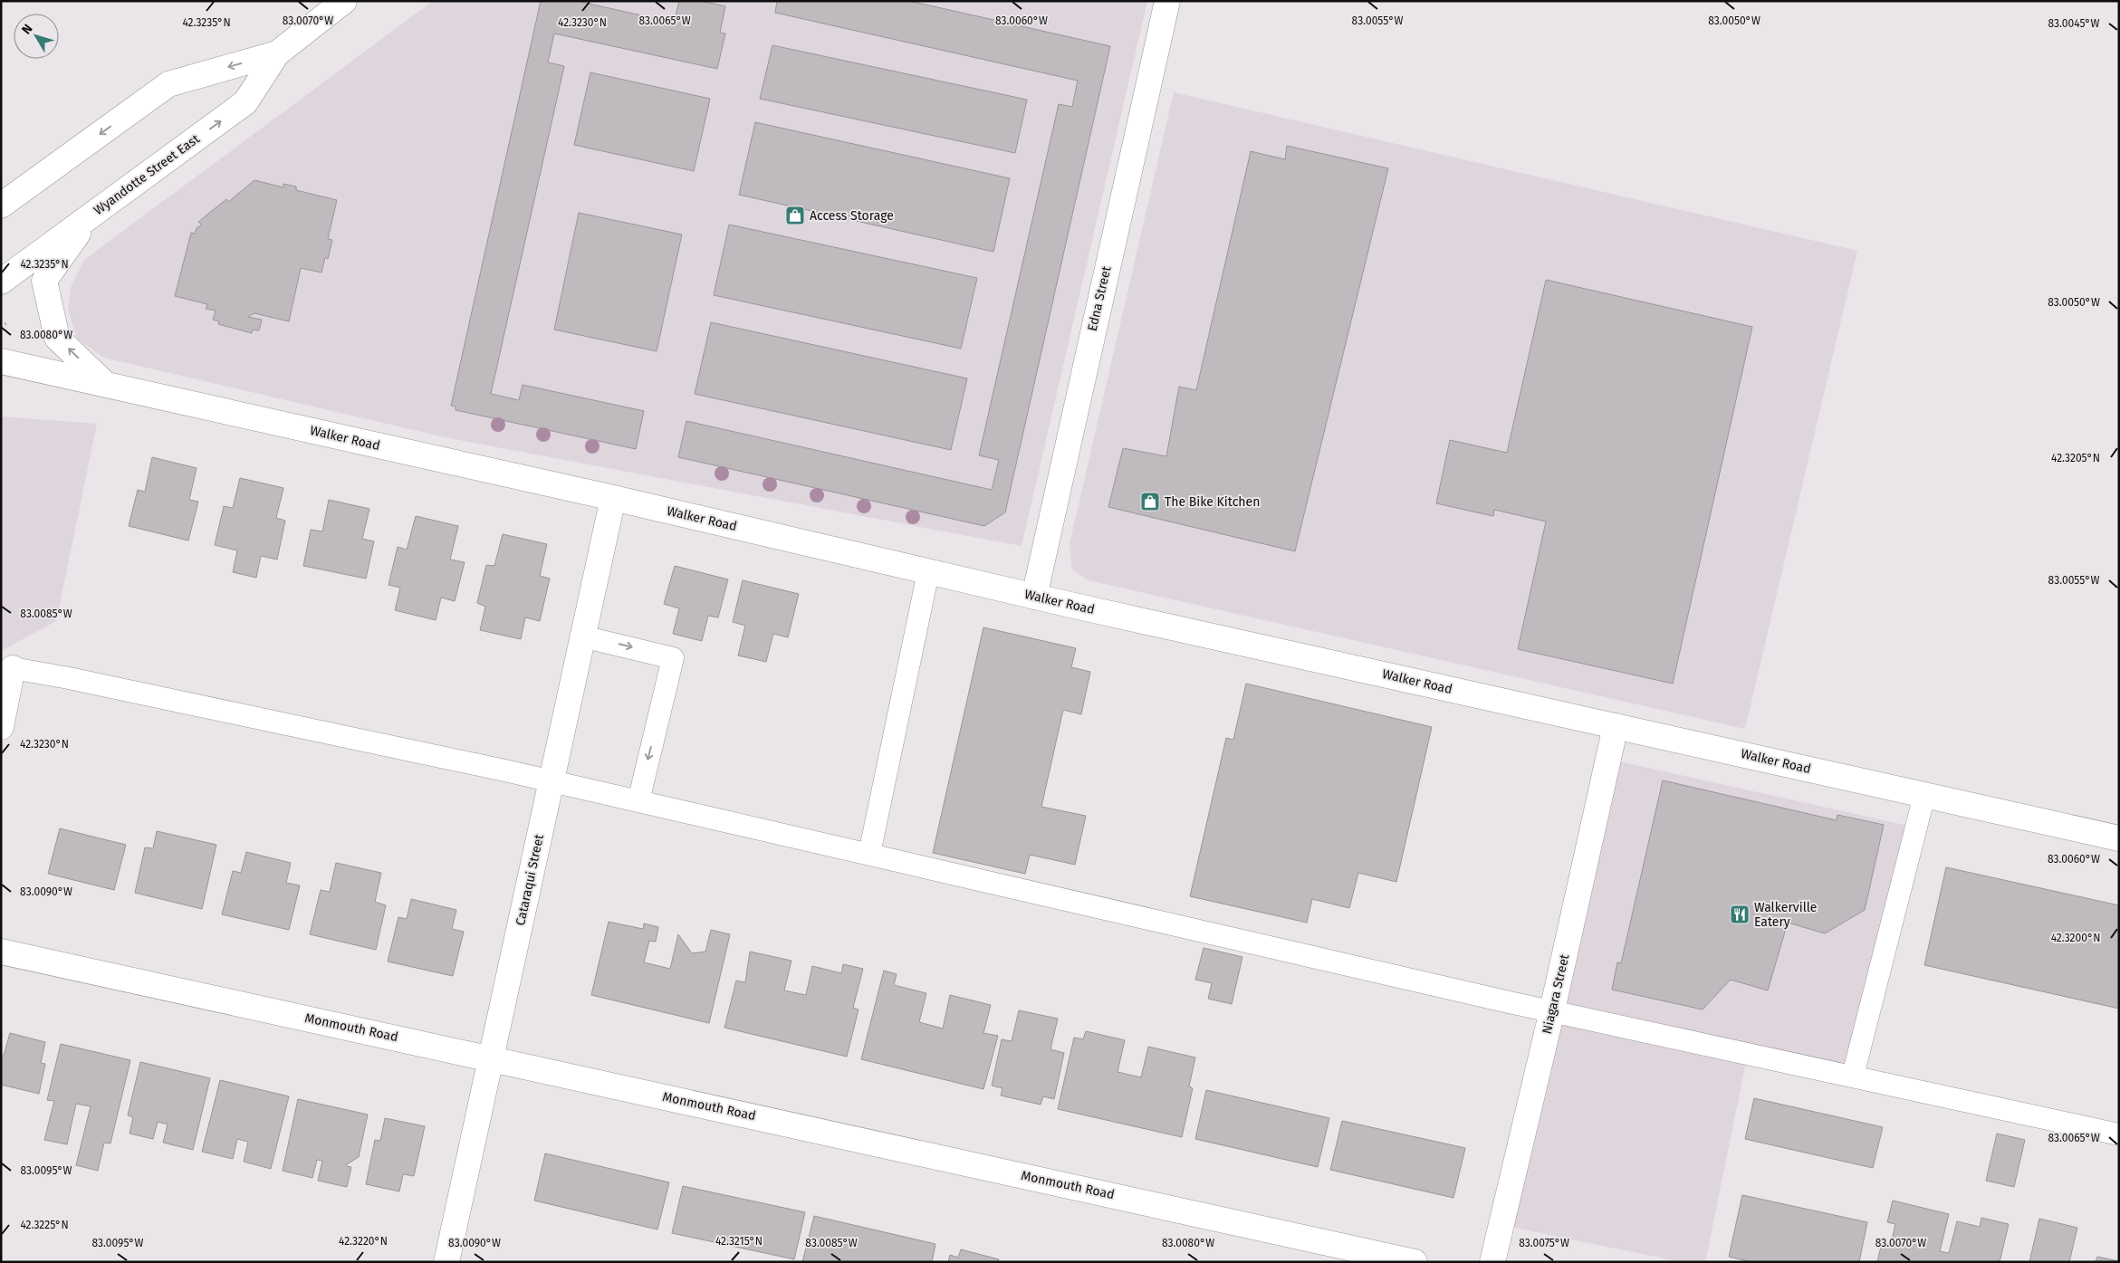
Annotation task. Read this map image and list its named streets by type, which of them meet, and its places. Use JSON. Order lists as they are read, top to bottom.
{
  "streets": {
    "street": [
      "Wyandotte Street East",
      "Edna Street",
      "Walker Road",
      "Cataraqui Street",
      "Niagara Street",
      "Monmouth Road"
    ]
  },
  "crossings": [
    ["Edna Street", "Walker Road"],
    ["Walker Road", "Cataraqui Street"],
    ["Walker Road", "Niagara Street"],
    ["Cataraqui Street", "Monmouth Road"]
  ],
  "places": {
    "shop": ["Access Storage", "The Bike Kitchen"],
    "restaurant": ["Walkerville Eatery"]
  },
  "north": "top left",
  "coordinates": [
    "83.0070°W",
    "83.0065°W",
    "83.0060°W",
    "83.0050°W",
    "83.0055°W",
    "42.3235°N",
    "42.3230°N",
    "83.0045°W",
    "83.0080°W",
    "42.3205°N",
    "83.0085°W",
    "83.0090°W",
    "42.3200°N",
    "83.0095°W",
    "42.3225°N",
    "42.3220°N",
    "42.3215°N",
    "83.0075°W"
  ]
}
